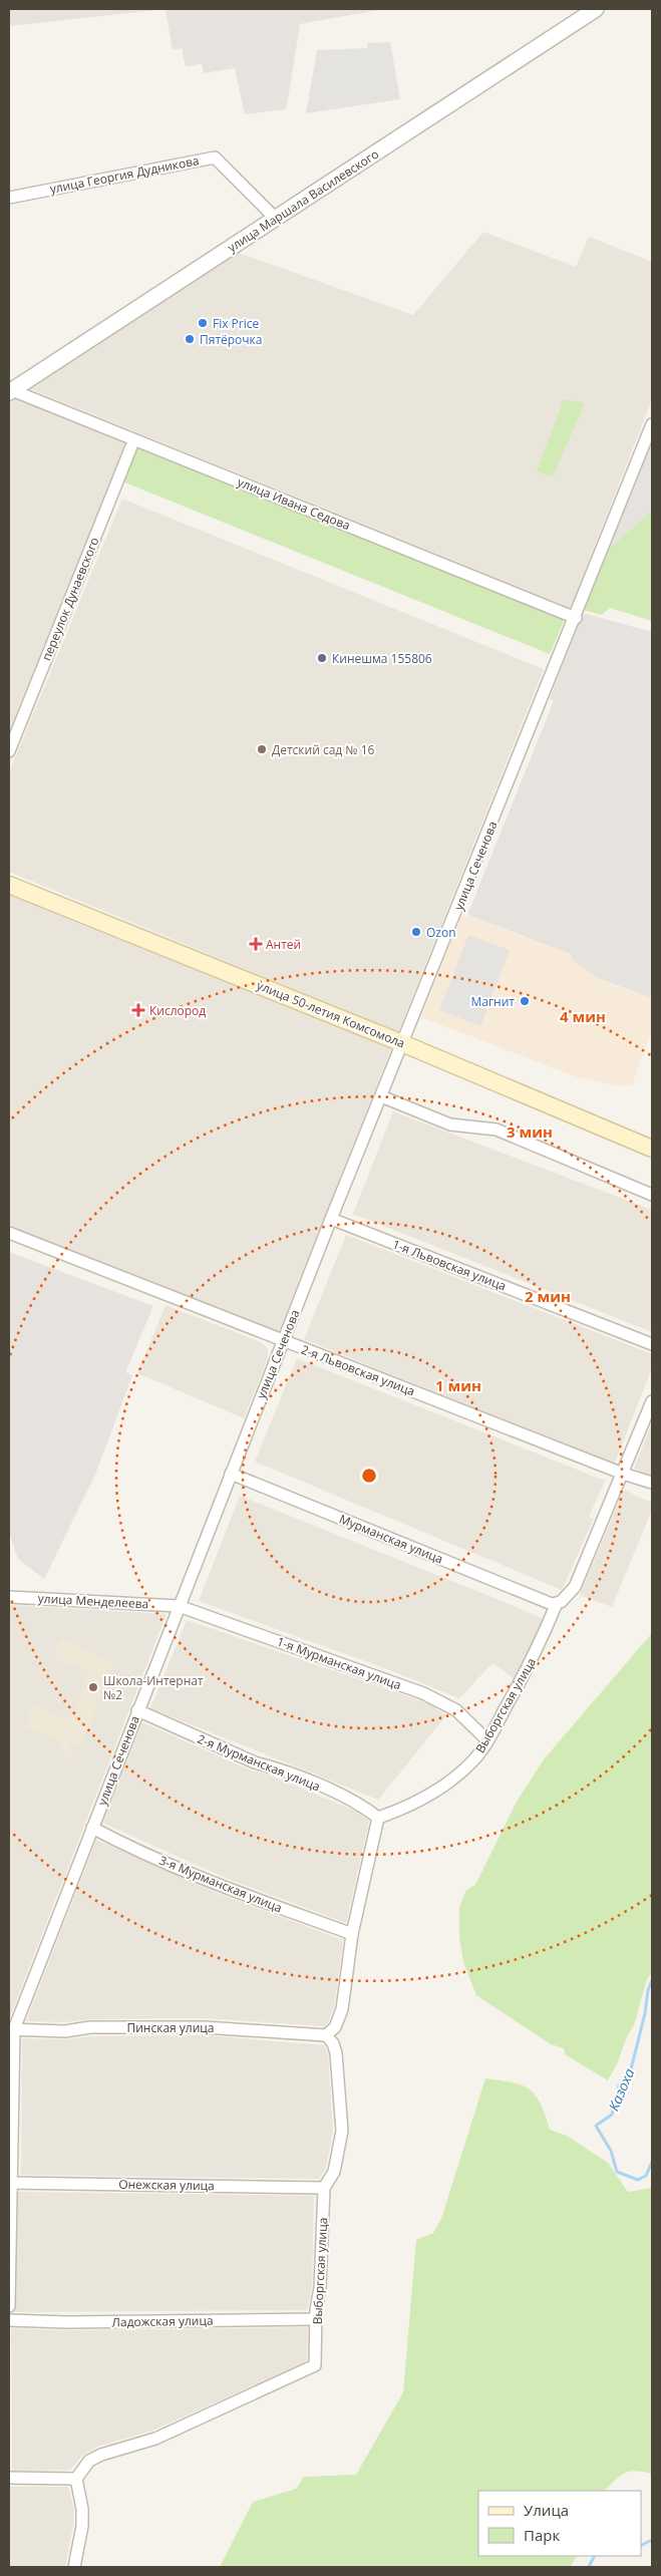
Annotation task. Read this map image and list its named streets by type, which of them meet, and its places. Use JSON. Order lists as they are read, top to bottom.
{
  "streets": {
    "main road": ["улица 50-летия Комсомола"],
    "street": [
      "улица Георгия Дудникова",
      "улица Маршала Василевского",
      "улица Ивана Седова",
      "переулок Дунаевского",
      "улица Сеченова",
      "1-я Львовская улица",
      "2-я Львовская улица",
      "Мурманская улица",
      "улица Менделеева",
      "1-я Мурманская улица",
      "Выборгская улица",
      "2-я Мурманская улица",
      "3-я Мурманская улица",
      "Пинская улица",
      "Онежская улица",
      "Ладожская улица"
    ]
  },
  "crossings": [
    ["улица Георгия Дудникова", "улица Маршала Василевского"],
    ["улица Маршала Василевского", "улица Ивана Седова"],
    ["улица Ивана Седова", "улица Сеченова"],
    ["улица Сеченова", "улица 50-летия Комсомола"],
    ["улица Сеченова", "1-я Львовская улица"],
    ["улица Сеченова", "2-я Львовская улица"],
    ["улица Сеченова", "Мурманская улица"],
    ["улица Сеченова", "улица Менделеева"],
    ["улица Сеченова", "1-я Мурманская улица"],
    ["улица Сеченова", "2-я Мурманская улица"],
    ["улица Сеченова", "3-я Мурманская улица"],
    ["улица Сеченова", "Пинская улица"],
    ["улица Сеченова", "Онежская улица"],
    ["2-я Львовская улица", "Выборгская улица"],
    ["Мурманская улица", "Выборгская улица"],
    ["улица Менделеева", "1-я Мурманская улица"],
    ["1-я Мурманская улица", "Выборгская улица"],
    ["Выборгская улица", "2-я Мурманская улица"],
    ["Выборгская улица", "Пинская улица"],
    ["Выборгская улица", "Онежская улица"],
    ["Выборгская улица", "Ладожская улица"]
  ],
  "water": ["Казоха"],
  "places": {
    "other": [
      "Fix Price",
      "Пятёрочка",
      "Кинешма 155806",
      "Детский сад № 16",
      "Ozon",
      "Магнит",
      "Школа-Интернат №2"
    ],
    "health": ["Антей", "Кислород"]
  },
  "legend": ["Улица", "Парк"],
  "rings": [
    "4 мин",
    "3 мин",
    "2 мин",
    "1 мин"
  ]
}
